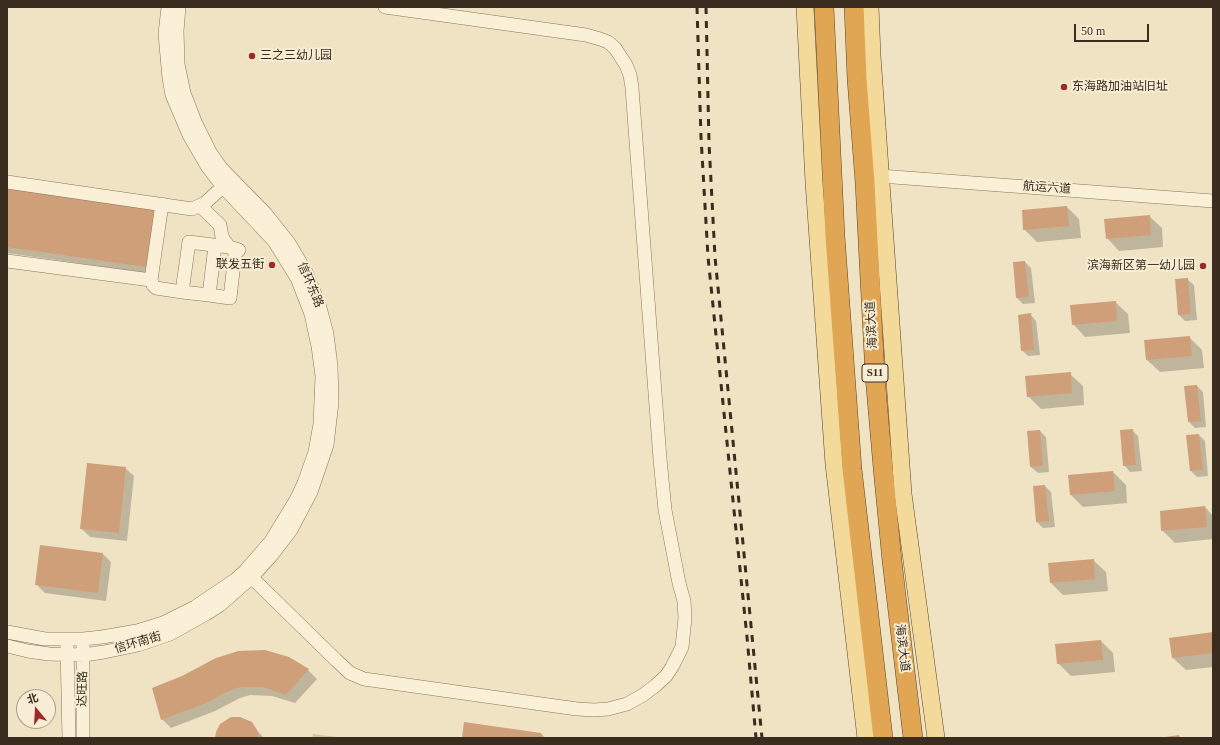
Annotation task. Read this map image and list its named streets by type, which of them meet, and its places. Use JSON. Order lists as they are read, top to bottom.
{
  "streets": {
    "highway": ["海滨大道", "S11"],
    "street": [
      "航运六道",
      "信环东路",
      "信环南街",
      "达旺路"
    ]
  },
  "crossings": [
    ["信环东路", "信环南街"],
    ["信环南街", "达旺路"]
  ],
  "places": [
    "三之三幼儿园",
    "东海路加油站旧址",
    "联发五街",
    "滨海新区第一幼儿园"
  ],
  "scale_bar": "50 m",
  "north": "top"
}
